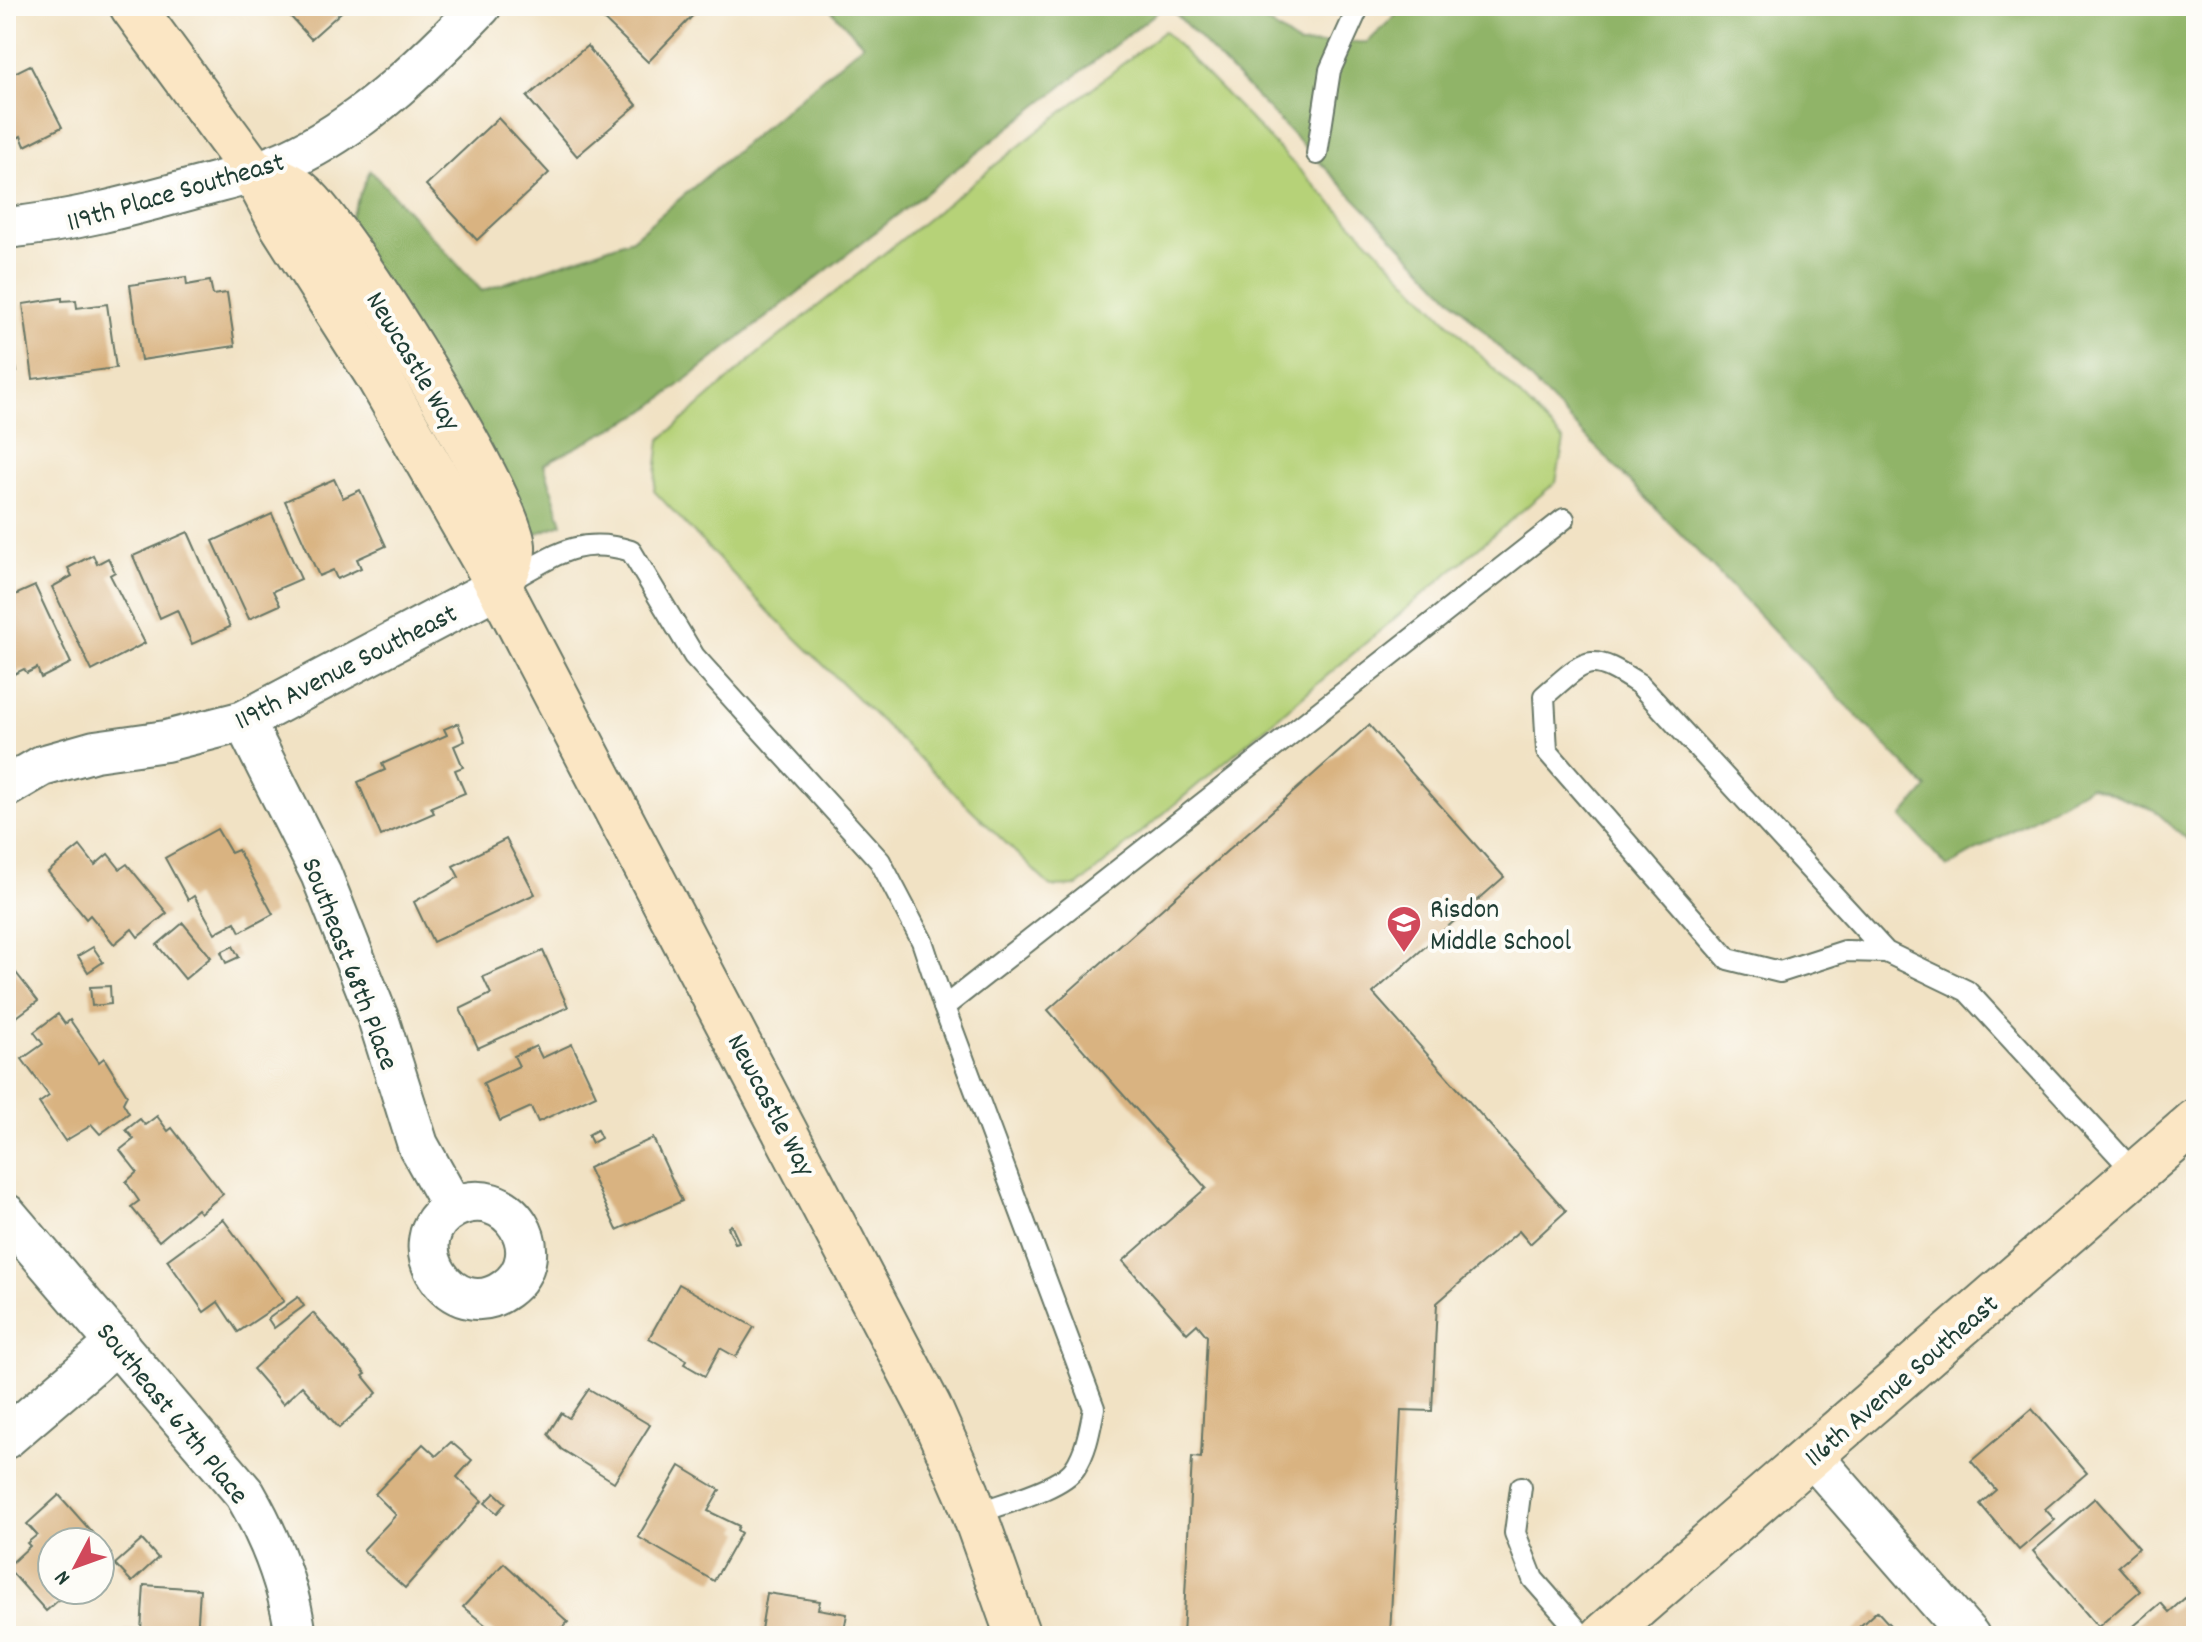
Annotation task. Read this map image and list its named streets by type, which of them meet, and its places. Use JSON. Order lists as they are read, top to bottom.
{
  "streets": {
    "main road": ["Newcastle Way", "116th Avenue Southeast"],
    "street": [
      "119th Place Southeast",
      "119th Avenue Southeast",
      "Southeast 68th Place",
      "Southeast 67th Place"
    ]
  },
  "crossings": [
    ["119th Place Southeast", "Newcastle Way"],
    ["Newcastle Way", "119th Avenue Southeast"],
    ["119th Avenue Southeast", "Southeast 68th Place"]
  ],
  "places": {
    "school or university": ["Risdon Middle School"]
  },
  "north": "bottom left"
}
